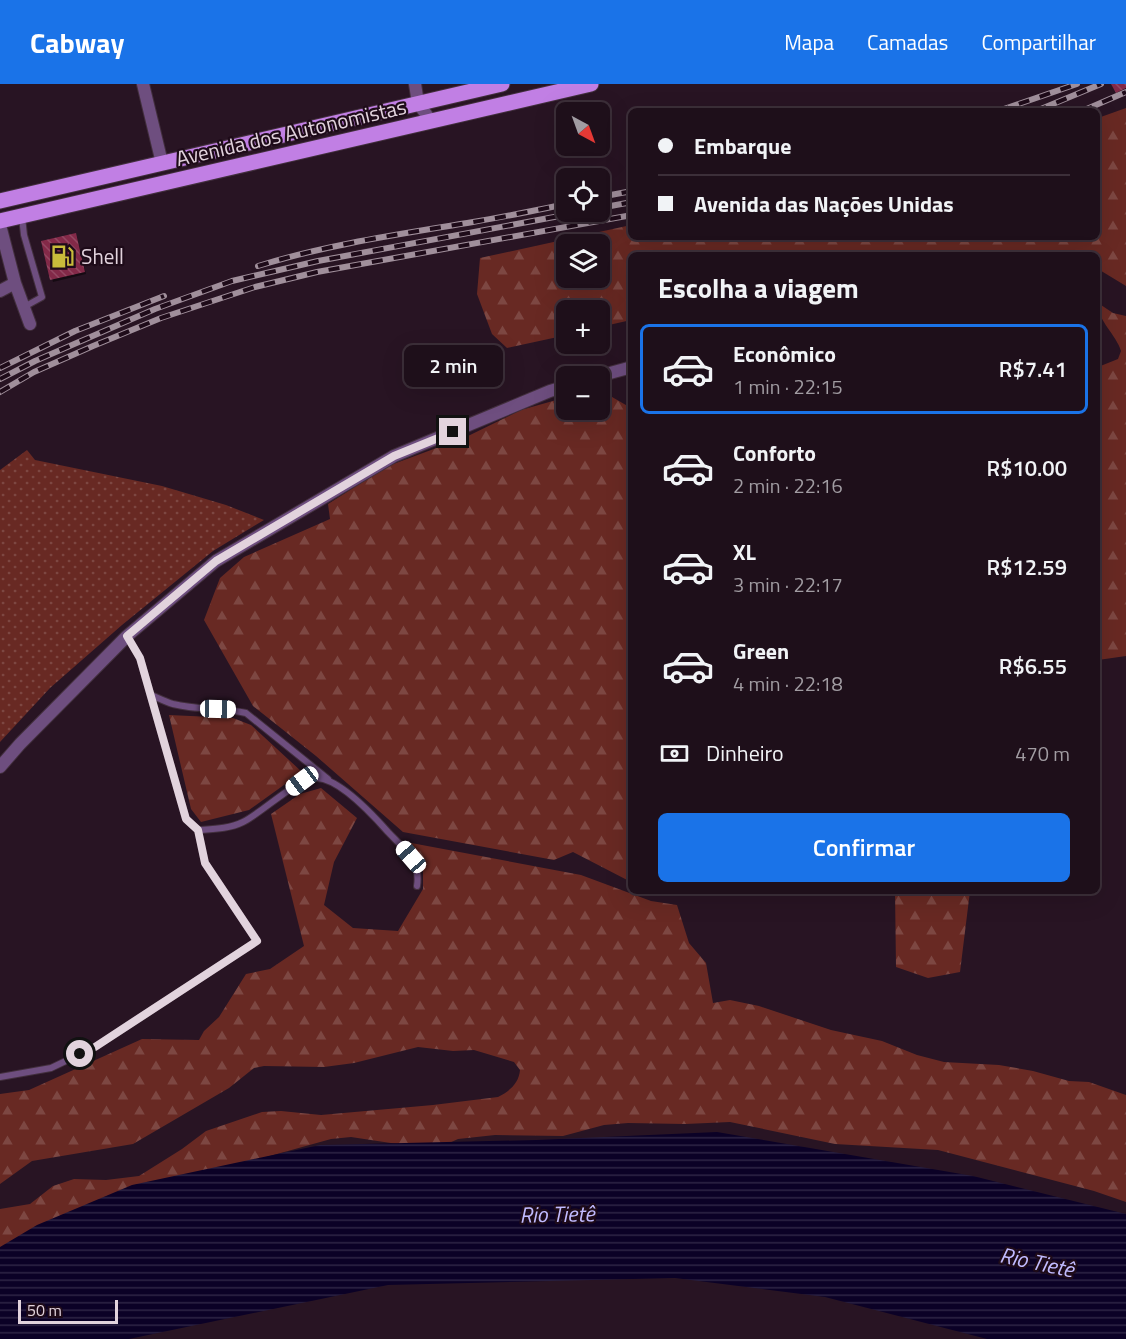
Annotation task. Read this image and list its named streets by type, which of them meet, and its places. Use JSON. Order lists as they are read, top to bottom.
{
  "streets": {
    "main road": ["Avenida dos Autonomistas"]
  },
  "water": ["Rio Tietê"],
  "places": {
    "fuel station": ["Shell"]
  },
  "scale_bar": "50 m",
  "north": "bottom right",
  "page": {
    "header": "Cabway",
    "nav": ["Mapa", "Camadas", "Compartilhar"],
    "map_buttons": ["+", "−"],
    "banner": ["Embarque", "Avenida das Nações Unidas"],
    "heading": "Escolha a viagem",
    "list": [
      {
        "name": "Econômico",
        "note": "1 min · 22:15",
        "value": "R$7.41"
      },
      {
        "name": "Conforto",
        "note": "2 min · 22:16",
        "value": "R$10.00"
      },
      {
        "name": "XL",
        "note": "3 min · 22:17",
        "value": "R$12.59"
      },
      {
        "name": "Green",
        "note": "4 min · 22:18",
        "value": "R$6.55"
      }
    ],
    "bubble": "2 min",
    "pay": ["Dinheiro", "470 m"],
    "buttons": "Confirmar",
    "scale": "50 m"
  }
}
